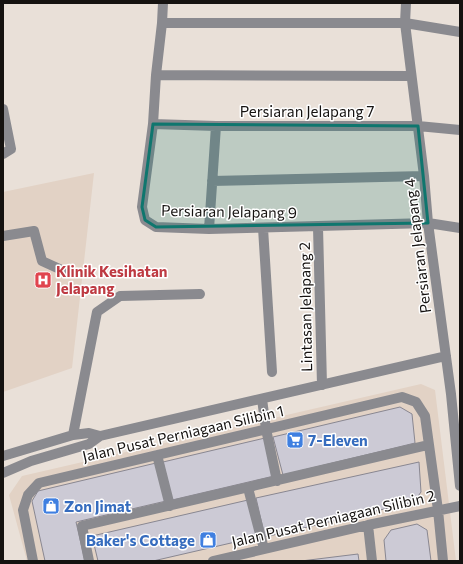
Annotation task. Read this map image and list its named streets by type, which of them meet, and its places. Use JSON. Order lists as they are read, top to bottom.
{
  "streets": {
    "street": [
      "Persiaran Jelapang 7",
      "Persiaran Jelapang 9",
      "Persiaran Jelapang 4",
      "Lintasan Jelapang 2",
      "Jalan Pusat Perniagaan Silibin 1",
      "Jalan Pusat Perniagaan Silibin 2"
    ]
  },
  "crossings": [
    ["Persiaran Jelapang 7", "Persiaran Jelapang 9"],
    ["Persiaran Jelapang 7", "Persiaran Jelapang 4"],
    ["Persiaran Jelapang 9", "Persiaran Jelapang 4"],
    ["Persiaran Jelapang 9", "Lintasan Jelapang 2"]
  ],
  "places": {
    "hospital": ["Klinik Kesihatan Jelapang"],
    "supermarket": ["7-Eleven"],
    "shop": ["Zon Jimat", "Baker's Cottage"]
  }
}
